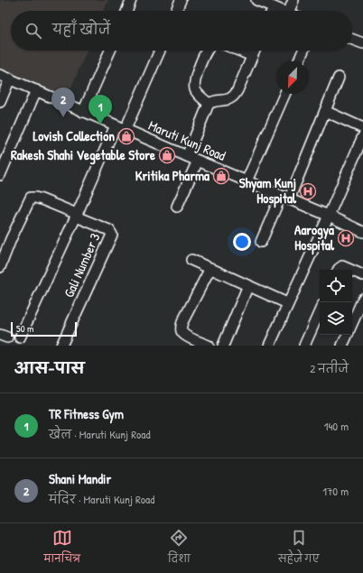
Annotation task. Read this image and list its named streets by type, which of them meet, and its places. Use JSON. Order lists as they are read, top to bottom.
{
  "streets": {
    "street": ["Maruti Kunj Road", "Gali Number 3"]
  },
  "places": {
    "shop": ["Lovish Collection", "Rakesh Shahi Vegetable Store", "Kritika Pharma"],
    "hospital": ["Shyam Kunj Hospital", "Aarogya Hospital"]
  },
  "scale_bar": "50 m",
  "north": "bottom left",
  "page": {
    "search": "यहाँ खोजें",
    "pins": ["2", "1"],
    "scale": "50 m",
    "heading": ["आस-पास", "2 नतीजे"],
    "list": [
      {
        "mark": "1",
        "name": "TR Fitness Gym",
        "note": "खेल · Maruti Kunj Road",
        "value": "140 m"
      },
      {
        "mark": "2",
        "name": "Shani Mandir",
        "note": "मंदिर · Maruti Kunj Road",
        "value": "170 m"
      }
    ],
    "nav": ["मानचित्र", "दिशा", "सहेजे गए"]
  }
}
